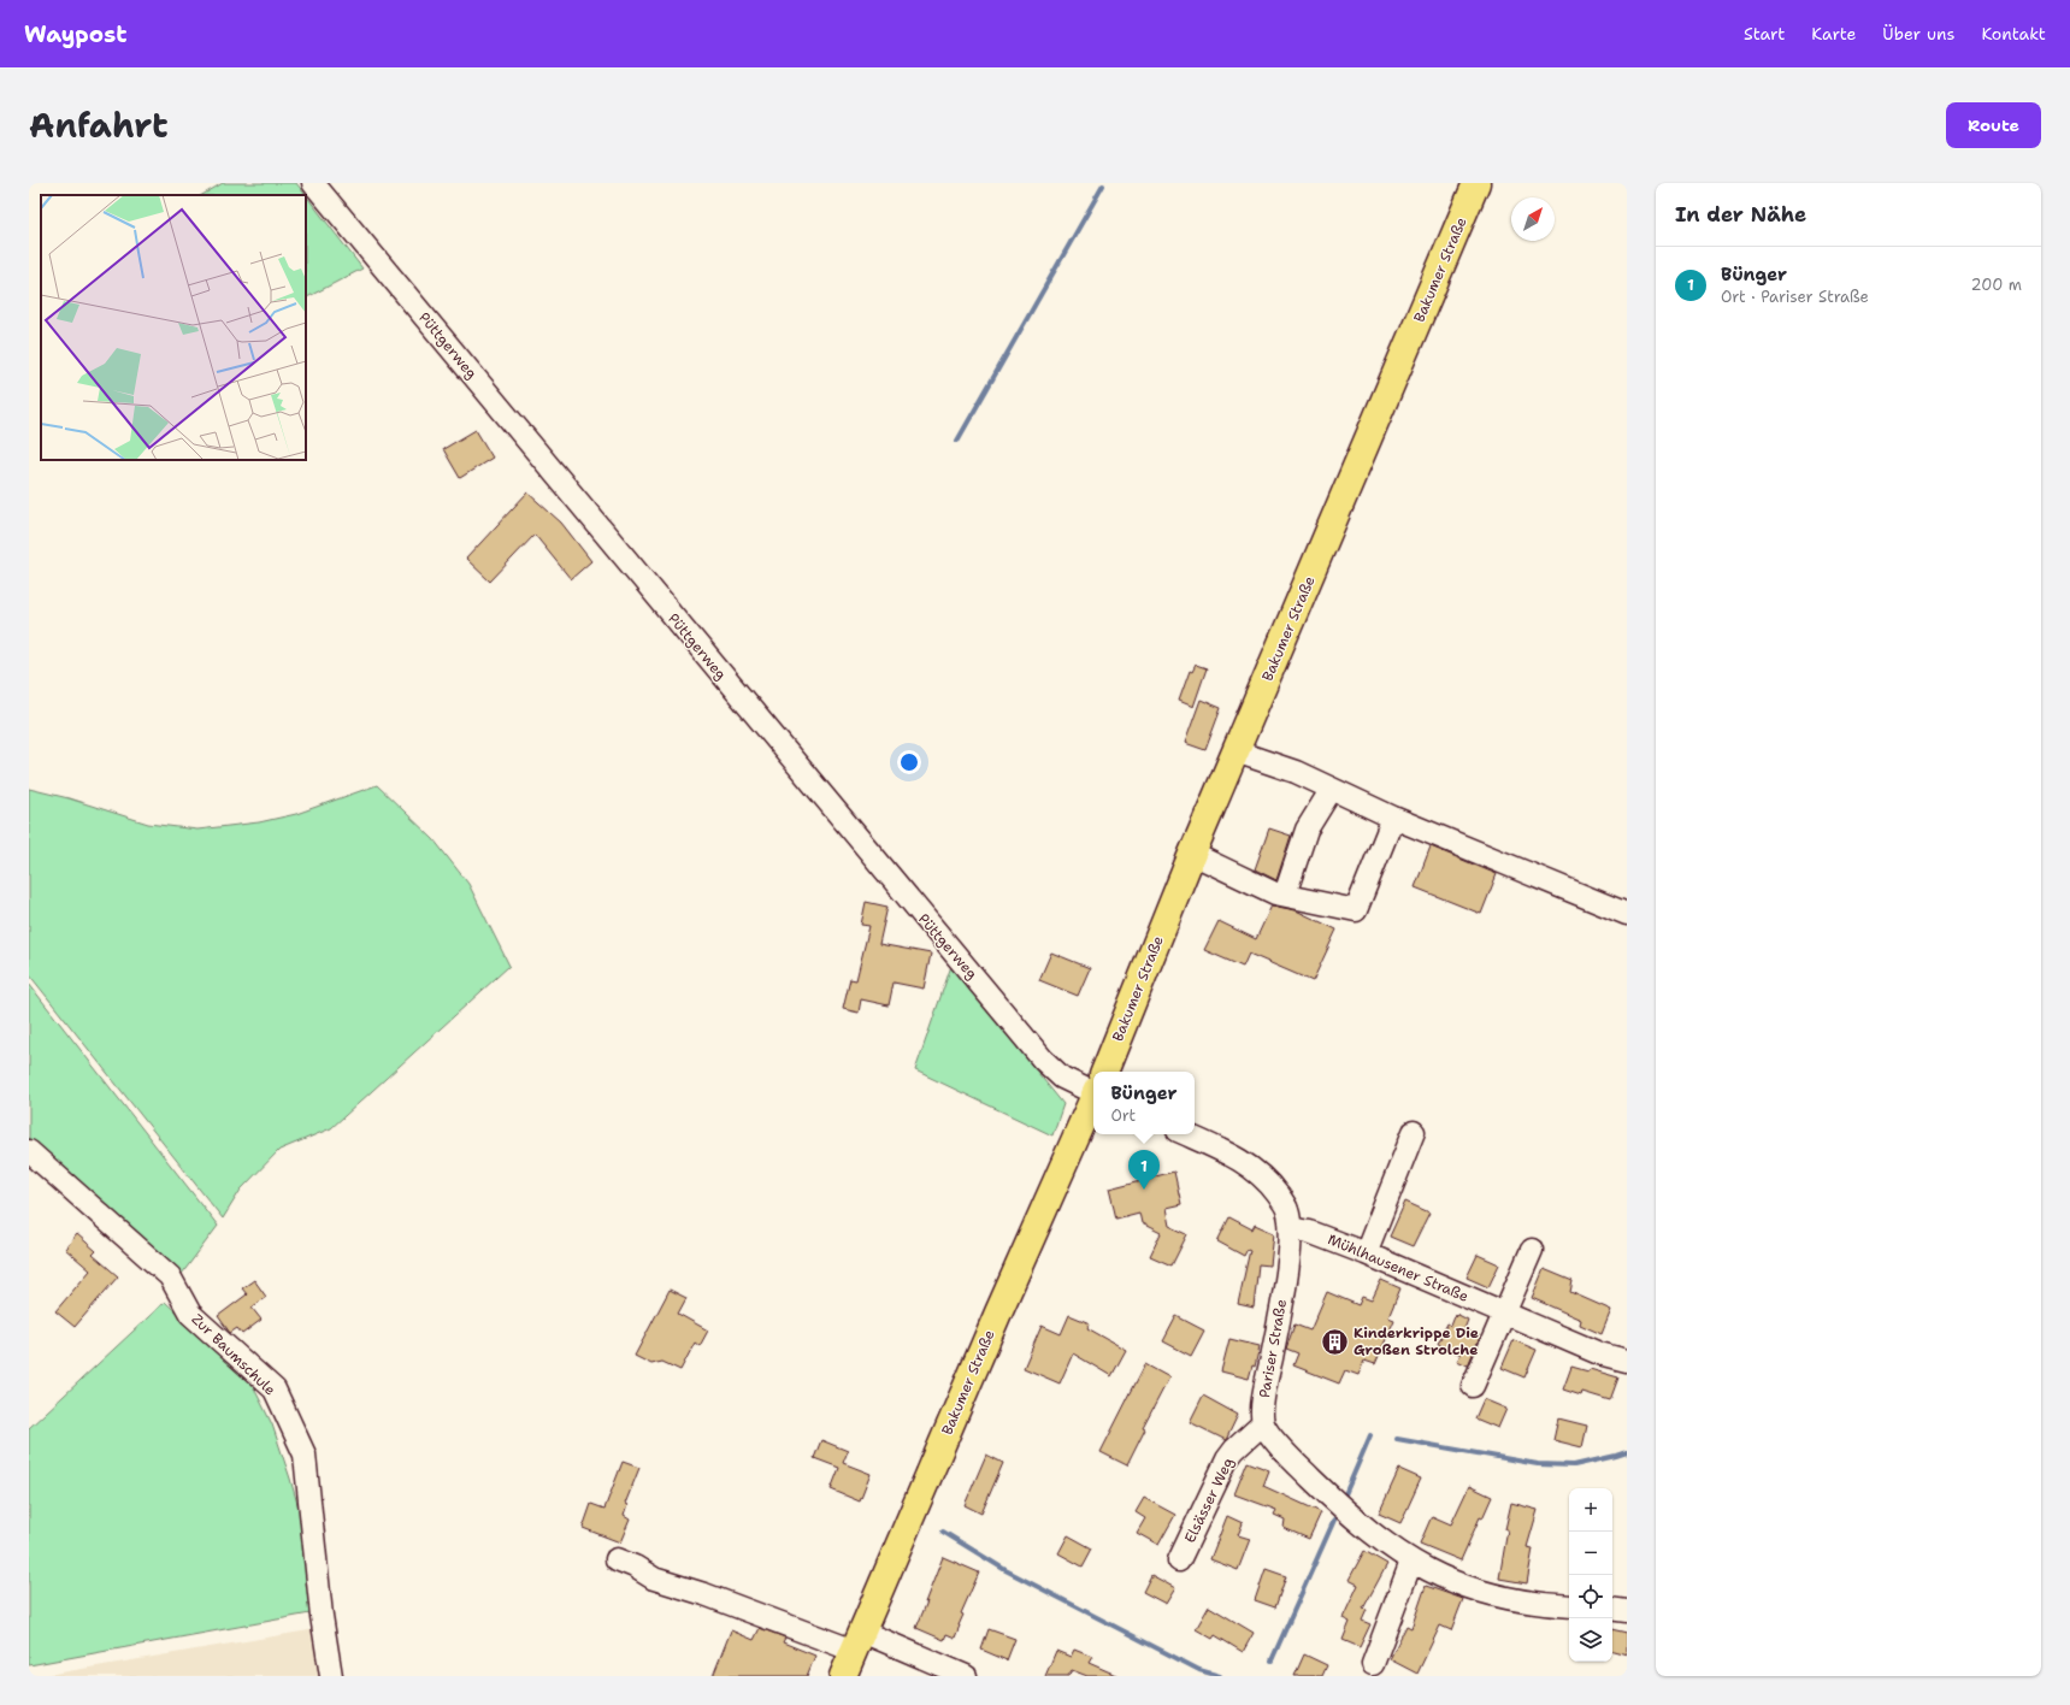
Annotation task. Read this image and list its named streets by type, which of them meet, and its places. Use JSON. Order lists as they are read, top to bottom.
{
  "streets": {
    "main road": ["Bakumer Straße"],
    "street": [
      "Püttgerweg",
      "Mühlhausener Straße",
      "Pariser Straße",
      "Zur Baumschule",
      "Elsässer Weg"
    ]
  },
  "crossings": [
    ["Mühlhausener Straße", "Pariser Straße"],
    ["Pariser Straße", "Elsässer Weg"]
  ],
  "places": {
    "building": ["Kinderkrippe Die Großen Strolche"]
  },
  "north": "top right",
  "page": {
    "header": "Waypost",
    "nav": [
      "Start",
      "Karte",
      "Über uns",
      "Kontakt"
    ],
    "title": "Anfahrt",
    "buttons": "Route",
    "heading": "In der Nähe",
    "list": [
      {
        "mark": "1",
        "name": "Bünger",
        "note": "Ort · Pariser Straße",
        "value": "200 m"
      }
    ],
    "popup": ["Bünger", "Ort"],
    "pins": "1",
    "map_buttons": ["+", "−"]
  }
}
